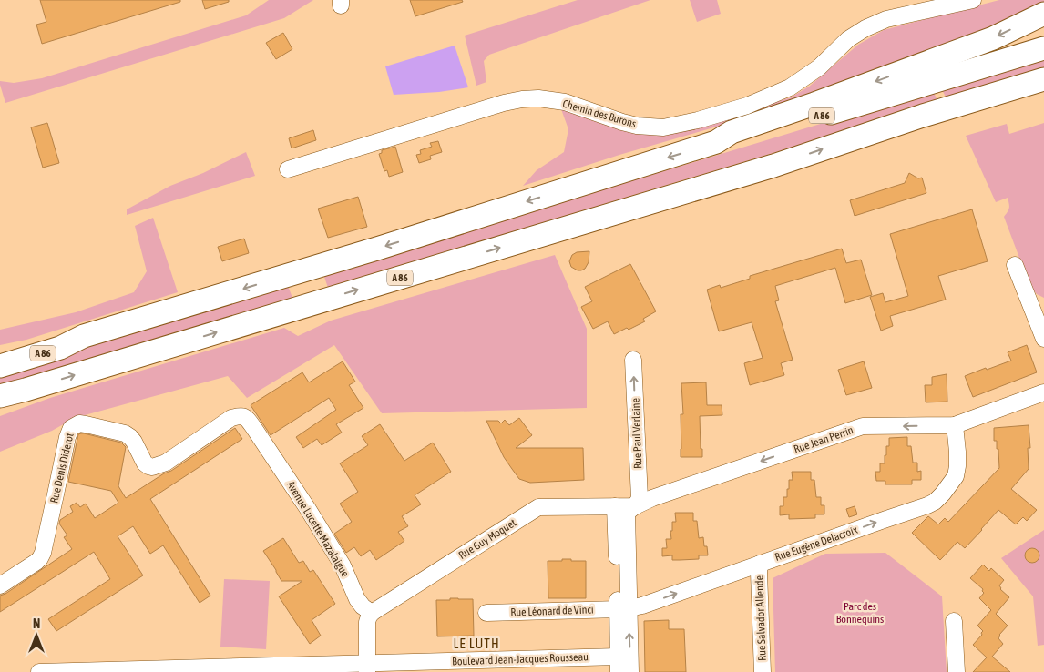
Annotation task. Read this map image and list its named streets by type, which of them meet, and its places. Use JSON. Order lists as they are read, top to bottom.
{
  "streets": {
    "highway": ["A 86"],
    "street": [
      "Chemin des Burons",
      "Rue Paul Verlaine",
      "Rue Jean Perrin",
      "Rue Denis Diderot",
      "Avenue Lucette Mazalaigue",
      "Rue Guy Moquet",
      "Rue Eugène Delacroix",
      "Rue Léonard de Vinci",
      "Rue Salvador Allende",
      "Boulevard Jean-Jacques Rousseau"
    ]
  },
  "crossings": [
    ["Rue Paul Verlaine", "Rue Jean Perrin"],
    ["Rue Paul Verlaine", "Rue Eugène Delacroix"],
    ["Rue Paul Verlaine", "Rue Léonard de Vinci"],
    ["Rue Jean Perrin", "Rue Eugène Delacroix"],
    ["Rue Denis Diderot", "Avenue Lucette Mazalaigue"],
    ["Avenue Lucette Mazalaigue", "Rue Guy Moquet"],
    ["Rue Eugène Delacroix", "Rue Léonard de Vinci"],
    ["Rue Eugène Delacroix", "Rue Salvador Allende"]
  ],
  "one_way": ["Rue Paul Verlaine", "Rue Jean Perrin", "Rue Eugène Delacroix"],
  "districts": ["LE LUTH"],
  "parks": ["Parc des Bonnequins"],
  "north": "top"
}
